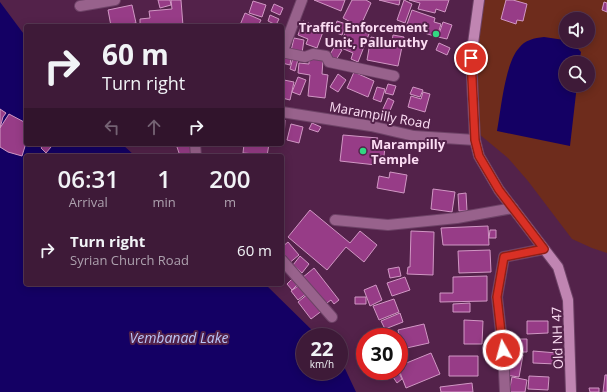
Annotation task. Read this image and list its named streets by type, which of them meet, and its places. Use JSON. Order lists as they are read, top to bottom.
{
  "streets": {
    "main road": ["Old NH 47"],
    "street": ["Marampilly Road"]
  },
  "crossings": [
    ["Marampilly Road", "Old NH 47"]
  ],
  "water": ["Vembanad Lake"],
  "places": ["Traffic Enforcement Unit, Palluruthy", "Marampilly Temple"],
  "page": {
    "turn": ["60 m", "Turn right"],
    "eta": [
      "06:31",
      "Arrival",
      "1",
      "min",
      "200",
      "m"
    ],
    "list": [
      {
        "name": "Turn right",
        "note": "Syrian Church Road",
        "value": "60 m"
      }
    ],
    "speed": "22 km/h",
    "limit": "30"
  }
}
